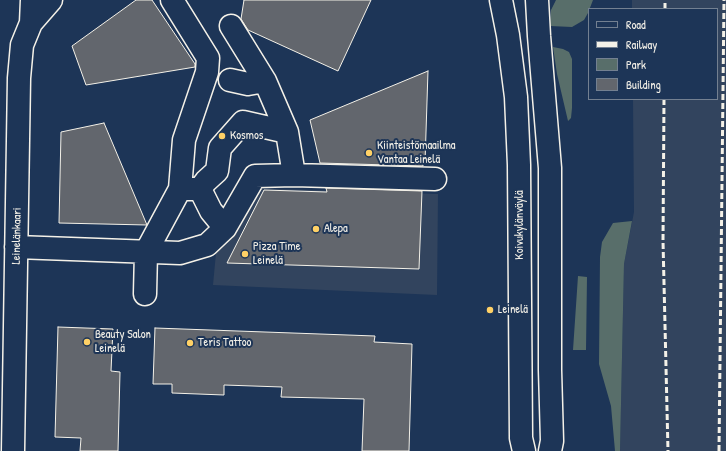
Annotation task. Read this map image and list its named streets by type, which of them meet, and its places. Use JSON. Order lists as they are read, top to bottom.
{
  "streets": {
    "street": ["Koivukylänväylä", "Leinelänkaari"]
  },
  "places": [
    "Kosmos",
    "Kiinteistömaailma Vantaa Leinelä",
    "Alepa",
    "Pizza Time Leinelä",
    "Leinelä",
    "Beauty Salon Leinelä",
    "Teris Tattoo"
  ],
  "legend": [
    "Road",
    "Railway",
    "Park",
    "Building"
  ]
}
